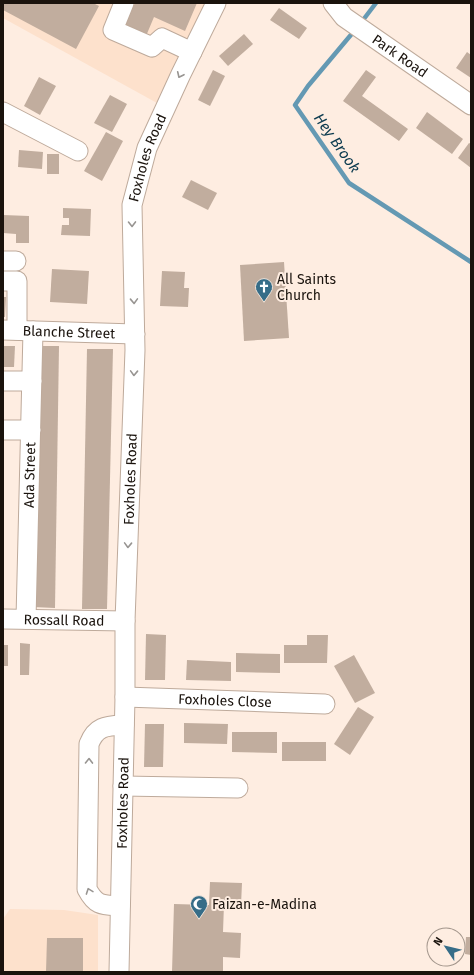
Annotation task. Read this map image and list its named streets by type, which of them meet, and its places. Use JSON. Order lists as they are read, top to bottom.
{
  "streets": {
    "street": [
      "Park Road",
      "Foxholes Road",
      "Blanche Street",
      "Ada Street",
      "Rossall Road",
      "Foxholes Close"
    ]
  },
  "crossings": [
    ["Foxholes Road", "Blanche Street"],
    ["Foxholes Road", "Rossall Road"],
    ["Foxholes Road", "Foxholes Close"],
    ["Blanche Street", "Ada Street"],
    ["Ada Street", "Rossall Road"]
  ],
  "one_way": ["Foxholes Road"],
  "water": ["Hey Brook"],
  "places": {
    "church": ["All Saints Church"],
    "mosque": ["Faizan-e-Madina"]
  },
  "north": "top left"
}
